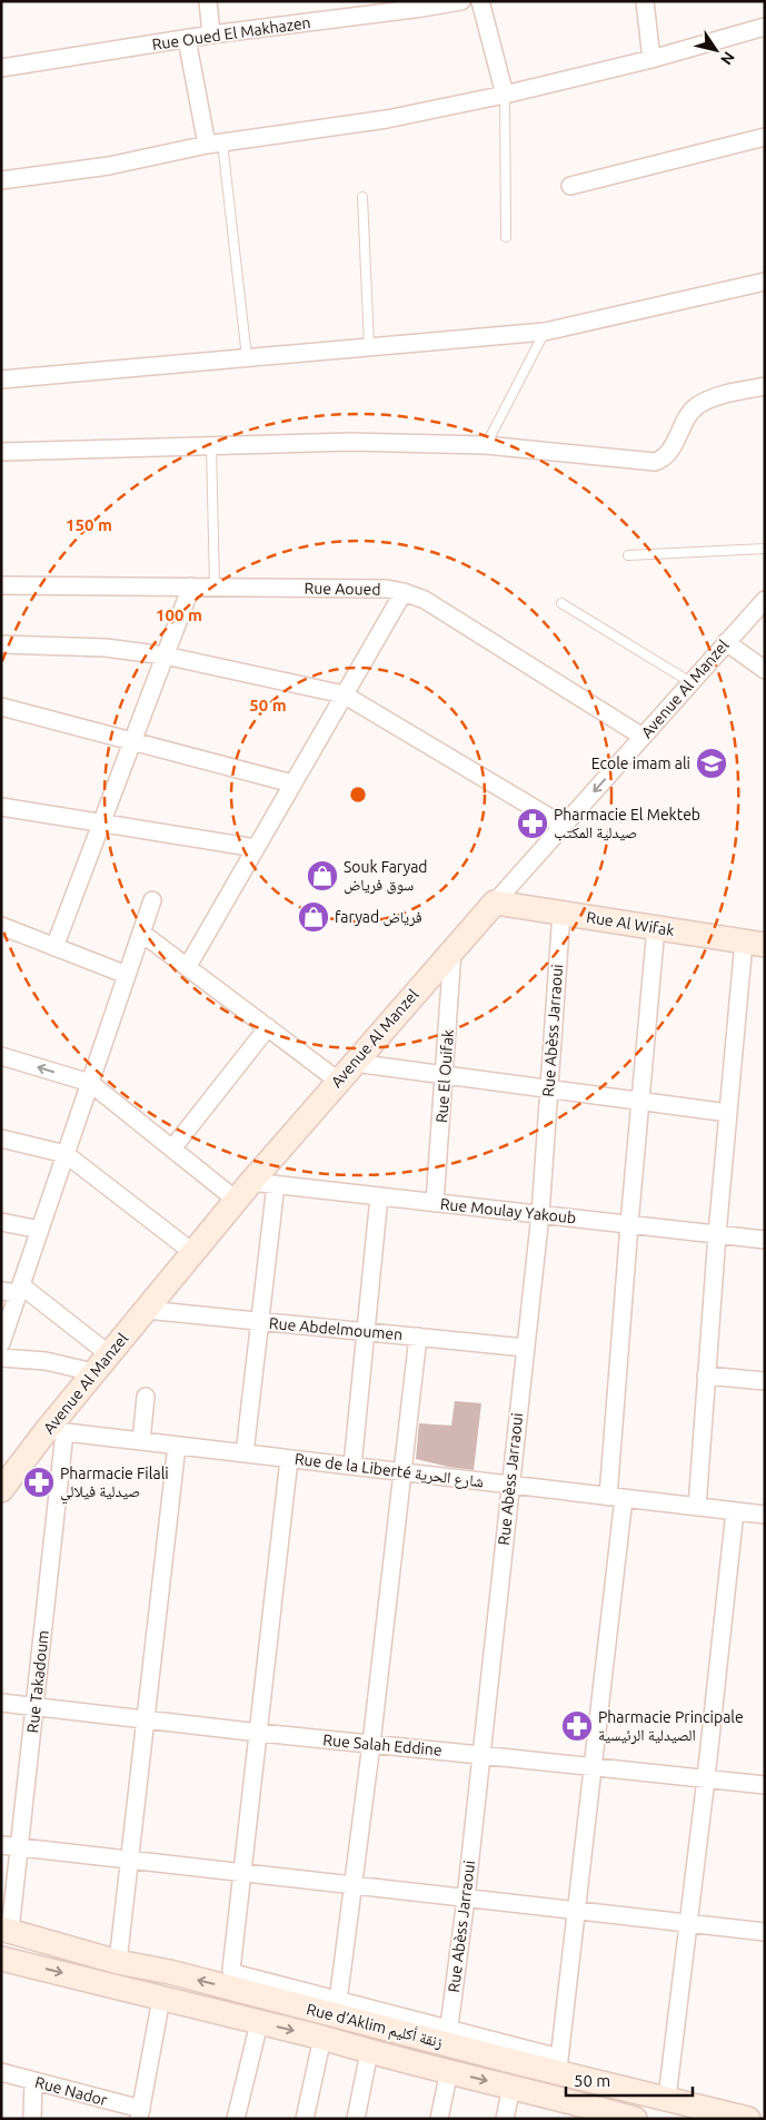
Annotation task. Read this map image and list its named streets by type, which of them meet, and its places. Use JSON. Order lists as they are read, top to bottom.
{
  "streets": {
    "street": [
      "Rue Oued El Makhazen",
      "Rue Aoued",
      "Avenue Al Manzel",
      "Rue Al Wifak",
      "Rue Abèss Jarraoui",
      "Rue El Ouifak",
      "Rue Moulay Yakoub",
      "Rue Abdelmoumen",
      "Rue de la Liberté شارع الحرية",
      "Rue Takadoum",
      "Rue Salah Eddine",
      "Rue d’Aklim زنقة أكليم",
      "Rue Nador"
    ]
  },
  "crossings": [
    ["Rue Aoued", "Avenue Al Manzel"],
    ["Avenue Al Manzel", "Rue Al Wifak"],
    ["Avenue Al Manzel", "Rue El Ouifak"],
    ["Avenue Al Manzel", "Rue Moulay Yakoub"],
    ["Avenue Al Manzel", "Rue Abdelmoumen"],
    ["Avenue Al Manzel", "Rue de la Liberté شارع الحرية"],
    ["Avenue Al Manzel", "Rue Takadoum"],
    ["Rue Al Wifak", "Rue Abèss Jarraoui"],
    ["Rue Abèss Jarraoui", "Rue Moulay Yakoub"],
    ["Rue Abèss Jarraoui", "Rue Abdelmoumen"],
    ["Rue Abèss Jarraoui", "Rue de la Liberté شارع الحرية"],
    ["Rue Abèss Jarraoui", "Rue Salah Eddine"],
    ["Rue Abèss Jarraoui", "Rue d’Aklim زنقة أكليم"],
    ["Rue El Ouifak", "Rue Moulay Yakoub"],
    ["Rue de la Liberté شارع الحرية", "Rue Takadoum"],
    ["Rue Takadoum", "Rue Salah Eddine"],
    ["Rue Takadoum", "Rue d’Aklim زنقة أكليم"]
  ],
  "places": {
    "school or university": ["Ecole imam ali"],
    "pharmacy": ["Pharmacie El Mekteb صيدلية المكتب", "Pharmacie Filali صيدلية فيلالي", "Pharmacie Principale الصيدلية الرئيسية"],
    "shop": ["Souk Faryad سوق فرياض", "faryad فرياض"]
  },
  "scale_bar": "50 m",
  "north": "bottom right",
  "rings": ["150 m", "100 m", "50 m"]
}
